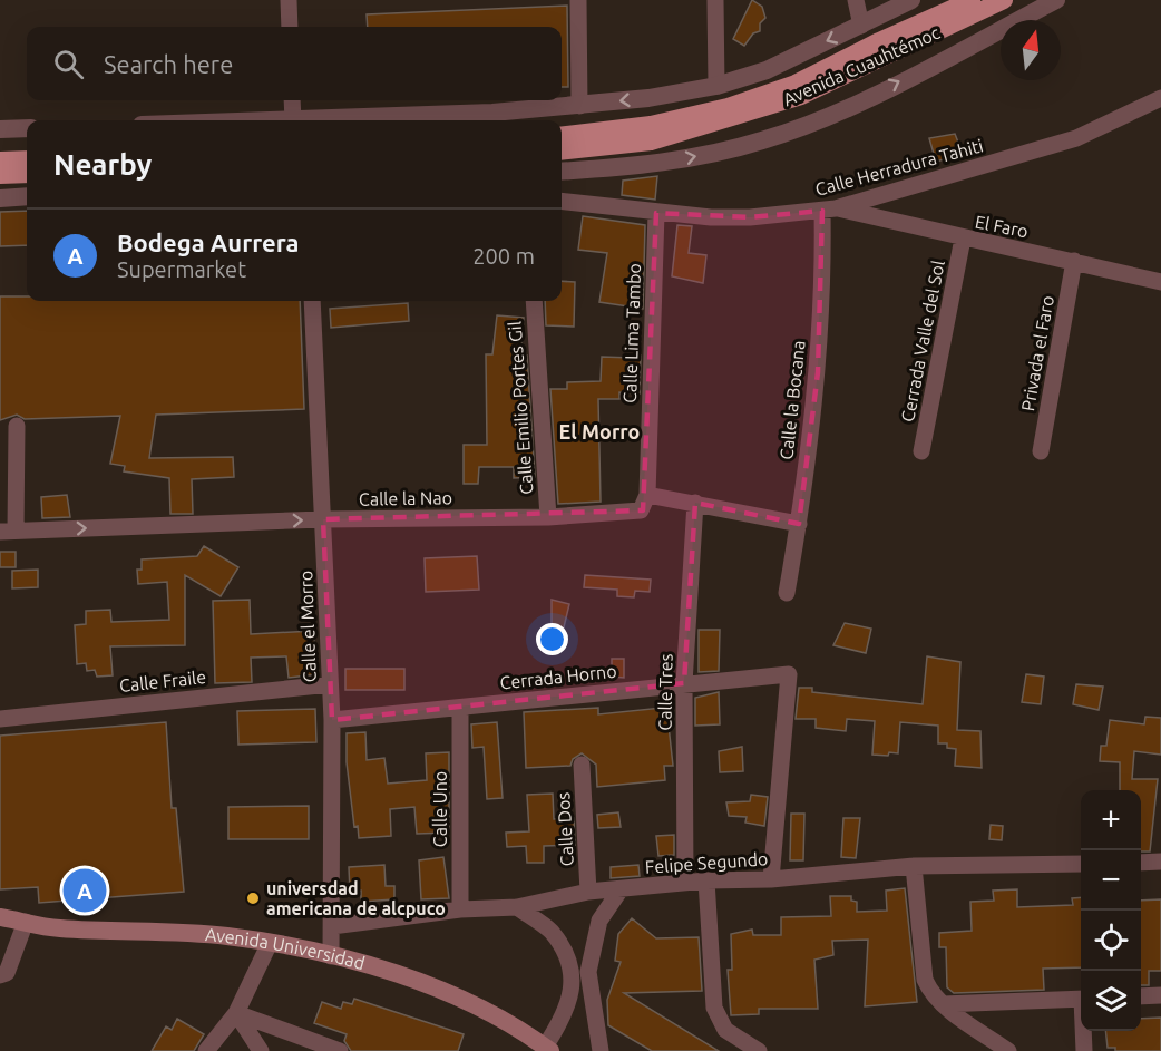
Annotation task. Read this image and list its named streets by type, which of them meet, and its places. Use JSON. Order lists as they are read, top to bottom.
{
  "streets": {
    "main road": ["Avenida Cuauhtémoc", "Avenida Universidad"],
    "street": [
      "Calle Herradura Tahiti",
      "El Faro",
      "Calle Lima Tambo",
      "Cerrada Valle del Sol",
      "Privada el Faro",
      "Calle la Bocana",
      "Calle Emilio Portes Gil",
      "Calle la Nao",
      "Calle el Morro",
      "Cerrada Horno",
      "Calle Fraile",
      "Calle Tres",
      "Calle Uno",
      "Calle Dos",
      "Felipe Segundo"
    ]
  },
  "crossings": [
    ["Calle Herradura Tahiti", "El Faro"],
    ["Calle Herradura Tahiti", "Calle Lima Tambo"],
    ["Calle Herradura Tahiti", "Calle la Bocana"],
    ["El Faro", "Cerrada Valle del Sol"],
    ["El Faro", "Privada el Faro"],
    ["El Faro", "Calle la Bocana"],
    ["Calle Lima Tambo", "Calle la Nao"],
    ["Calle Emilio Portes Gil", "Calle la Nao"],
    ["Calle la Nao", "Calle el Morro"],
    ["Calle el Morro", "Cerrada Horno"],
    ["Calle el Morro", "Calle Fraile"],
    ["Calle el Morro", "Felipe Segundo"],
    ["Calle el Morro", "Avenida Universidad"],
    ["Cerrada Horno", "Calle Tres"],
    ["Cerrada Horno", "Calle Uno"],
    ["Cerrada Horno", "Felipe Segundo"],
    ["Calle Tres", "Felipe Segundo"],
    ["Calle Uno", "Felipe Segundo"],
    ["Calle Dos", "Felipe Segundo"]
  ],
  "one_way": ["Calle la Nao"],
  "districts": ["El Morro"],
  "places": ["universdad americana de alcpuco"],
  "north": "top",
  "page": {
    "search": "Search here",
    "heading": "Nearby",
    "list": [
      {
        "mark": "A",
        "name": "Bodega Aurrera",
        "note": "Supermarket",
        "value": "200 m"
      }
    ],
    "map_buttons": ["+", "−"],
    "pins": "A"
  }
}
